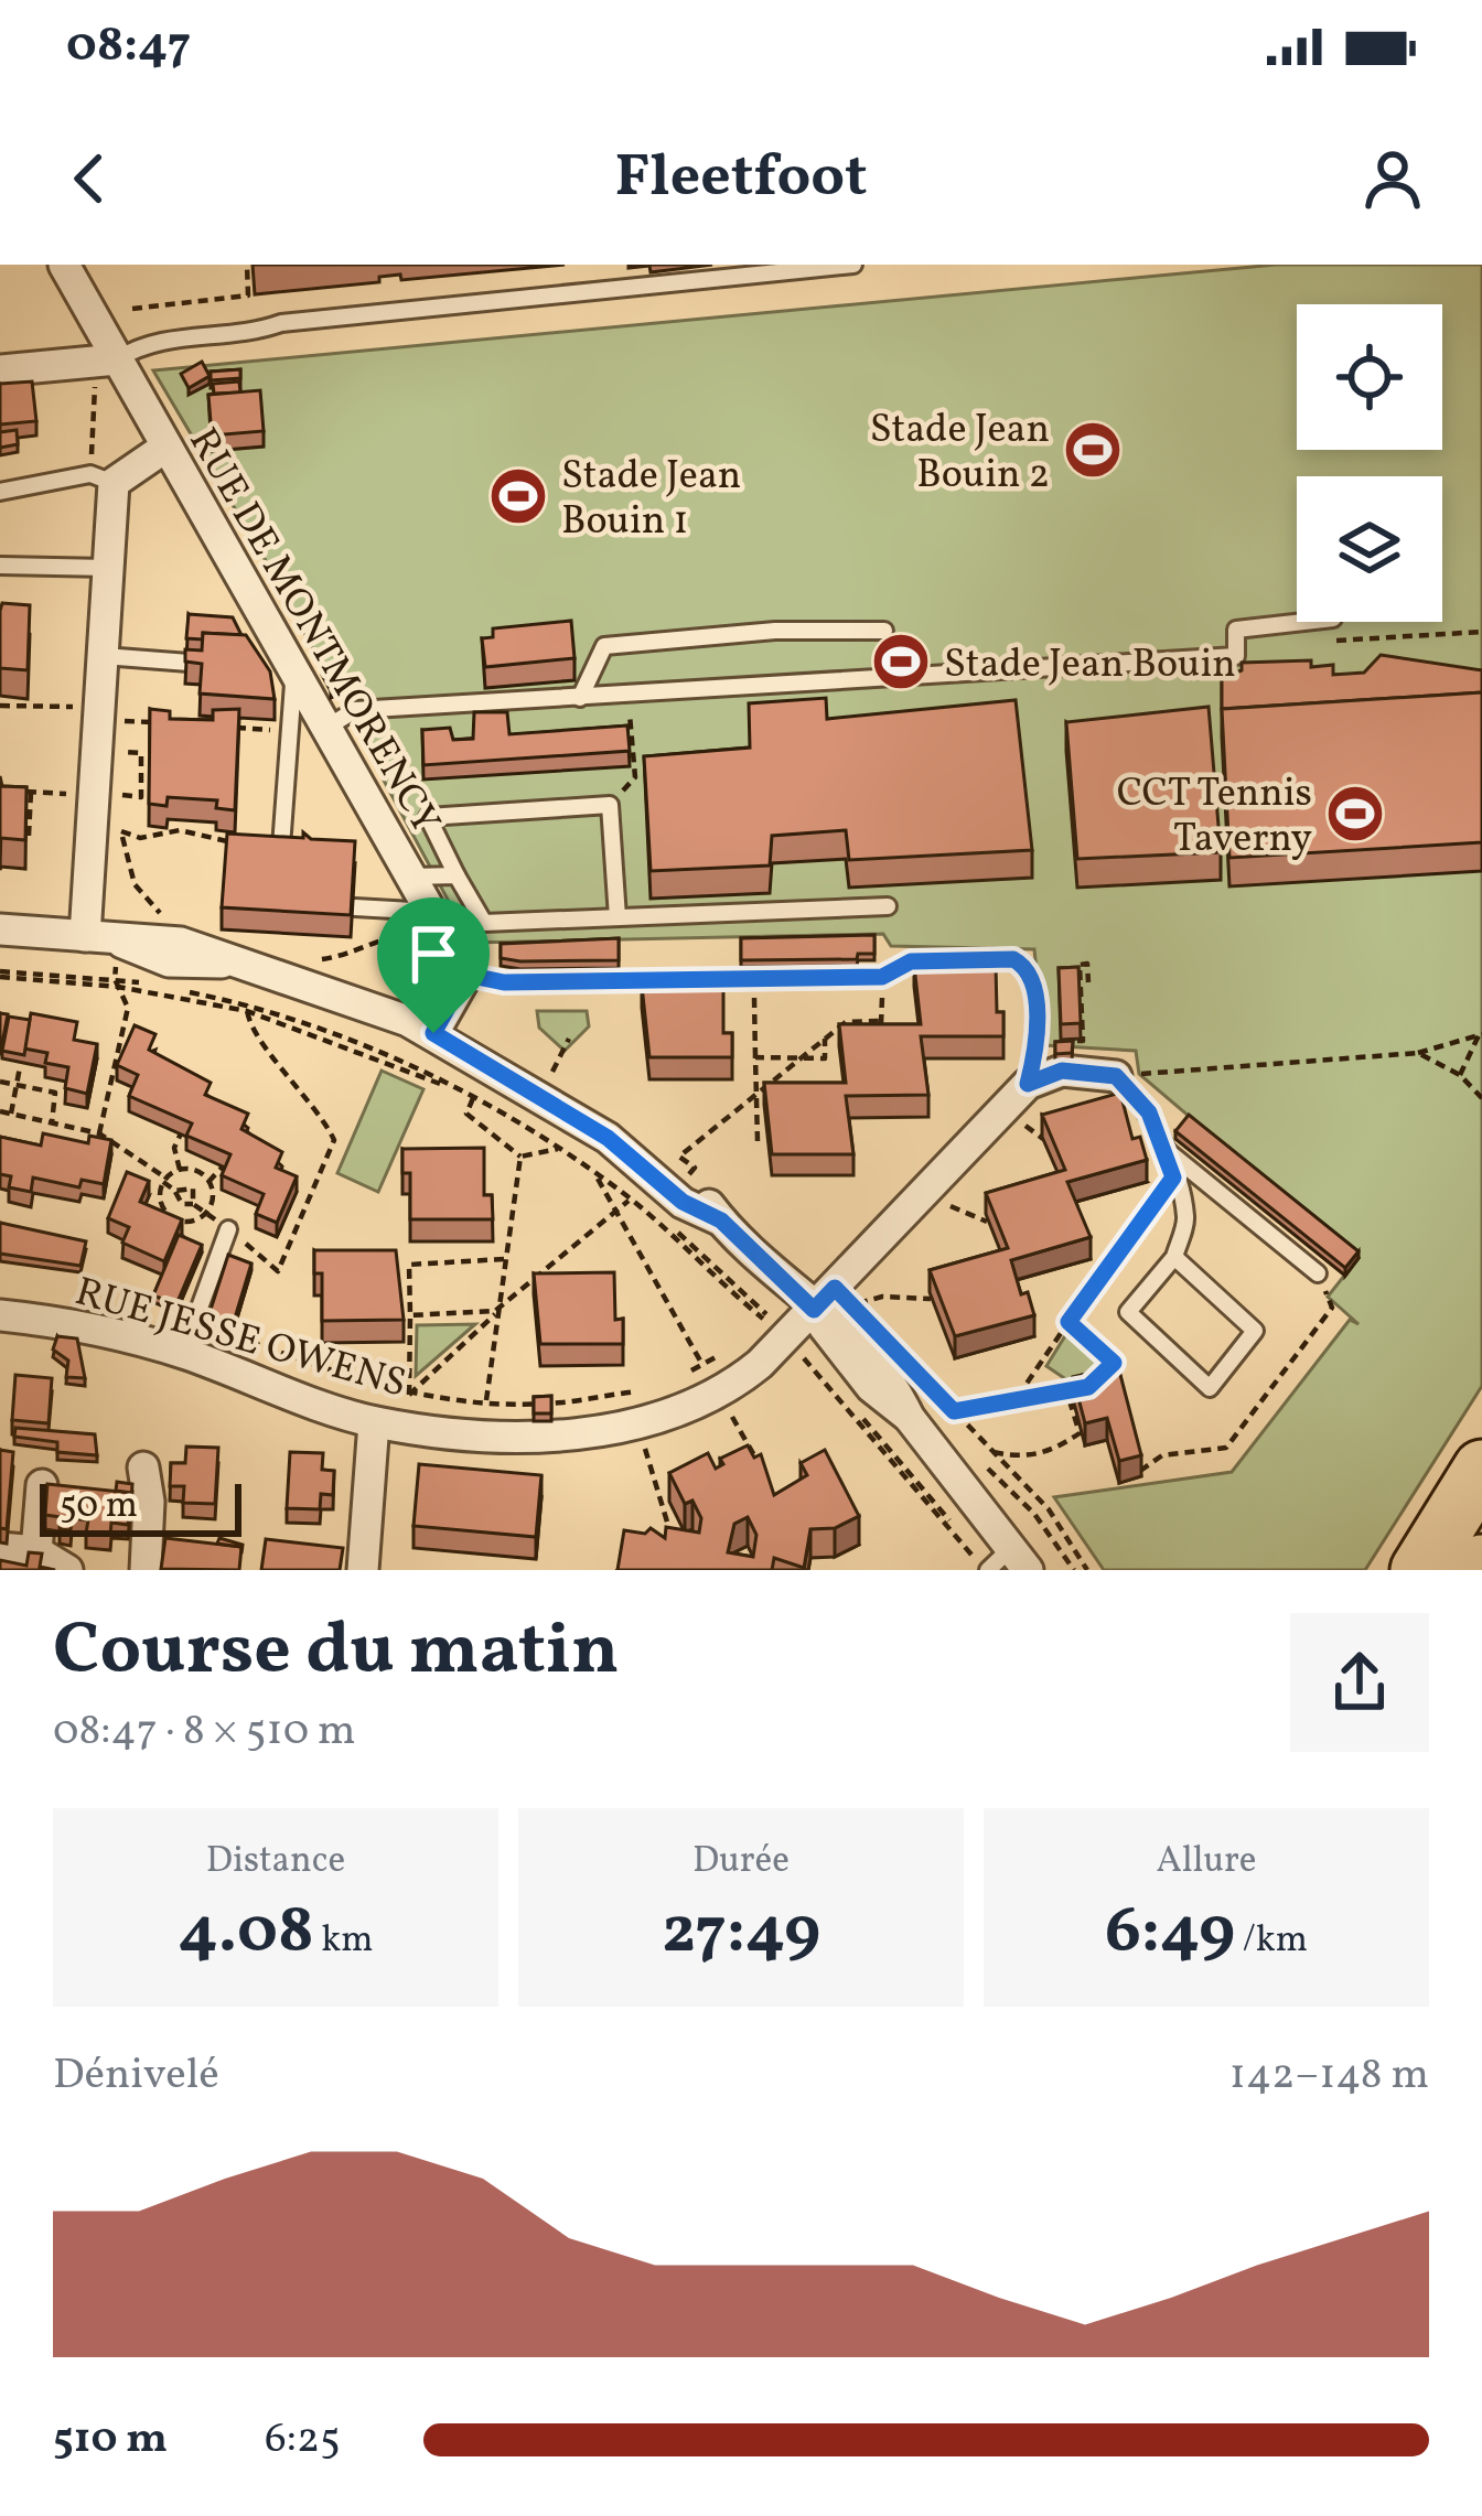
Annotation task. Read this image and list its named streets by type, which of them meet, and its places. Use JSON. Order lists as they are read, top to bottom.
{
  "streets": {
    "street": ["RUE DE MONTMORENCY", "RUE JESSE OWENS"]
  },
  "places": {
    "sports": [
      "Stade Jean Bouin 2",
      "Stade Jean Bouin 1",
      "Stade Jean Bouin",
      "CCT Tennis Taverny"
    ]
  },
  "scale_bar": "50 m",
  "page": {
    "status": "08:47",
    "header": "Fleetfoot",
    "scale": "50 m",
    "heading": ["Course du matin", "08:47 · 8 × 510 m"],
    "stats": [
      ["Distance", "4.08 km"],
      ["Durée", "27:49"],
      ["Allure", "6:49 /km"]
    ],
    "chart": ["Dénivelé", "142–148 m"],
    "list": [
      {
        "name": "510 m",
        "note": "6:25"
      }
    ]
  }
}
